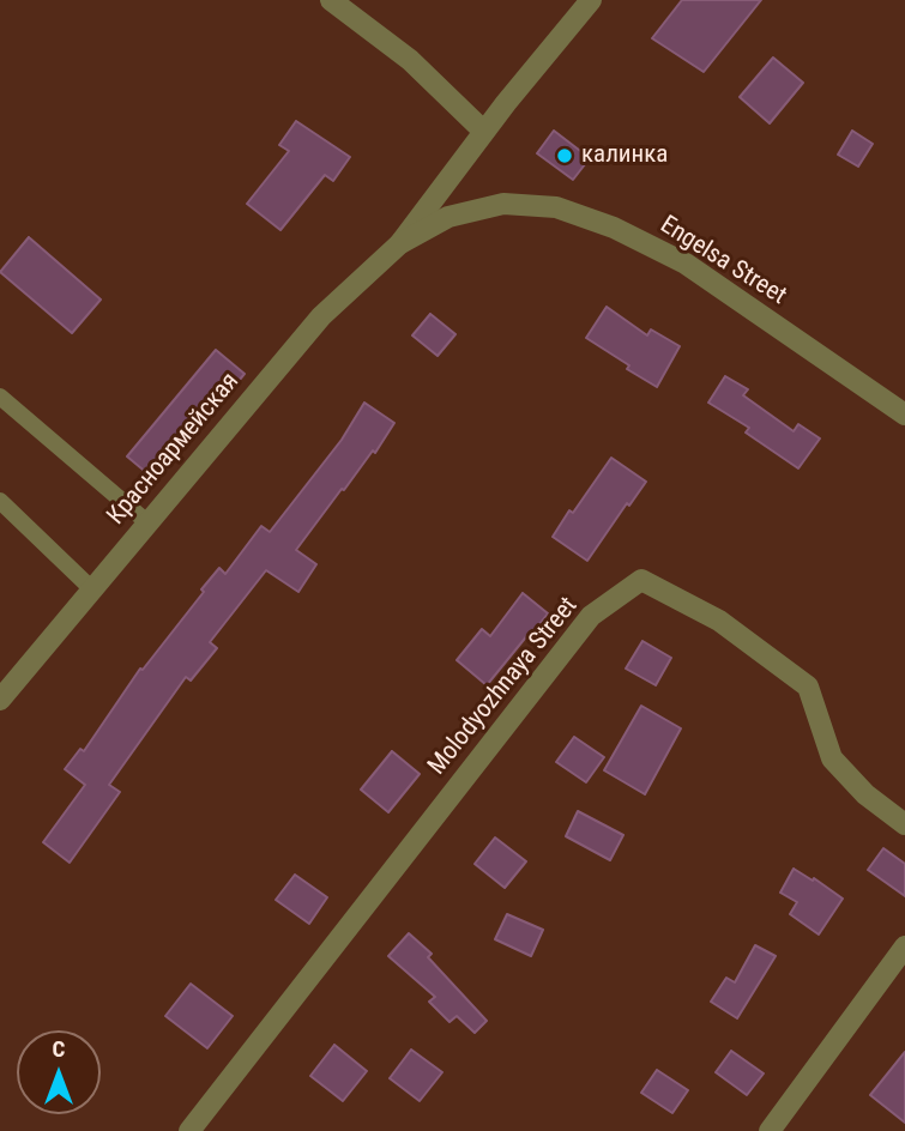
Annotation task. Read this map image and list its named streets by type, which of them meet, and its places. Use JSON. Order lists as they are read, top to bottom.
{
  "streets": {
    "street": ["Engelsa Street", "Красноармейская", "Molodyozhnaya Street"]
  },
  "crossings": [
    ["Engelsa Street", "Красноармейская"]
  ],
  "places": ["калинка"],
  "north": "top"
}
